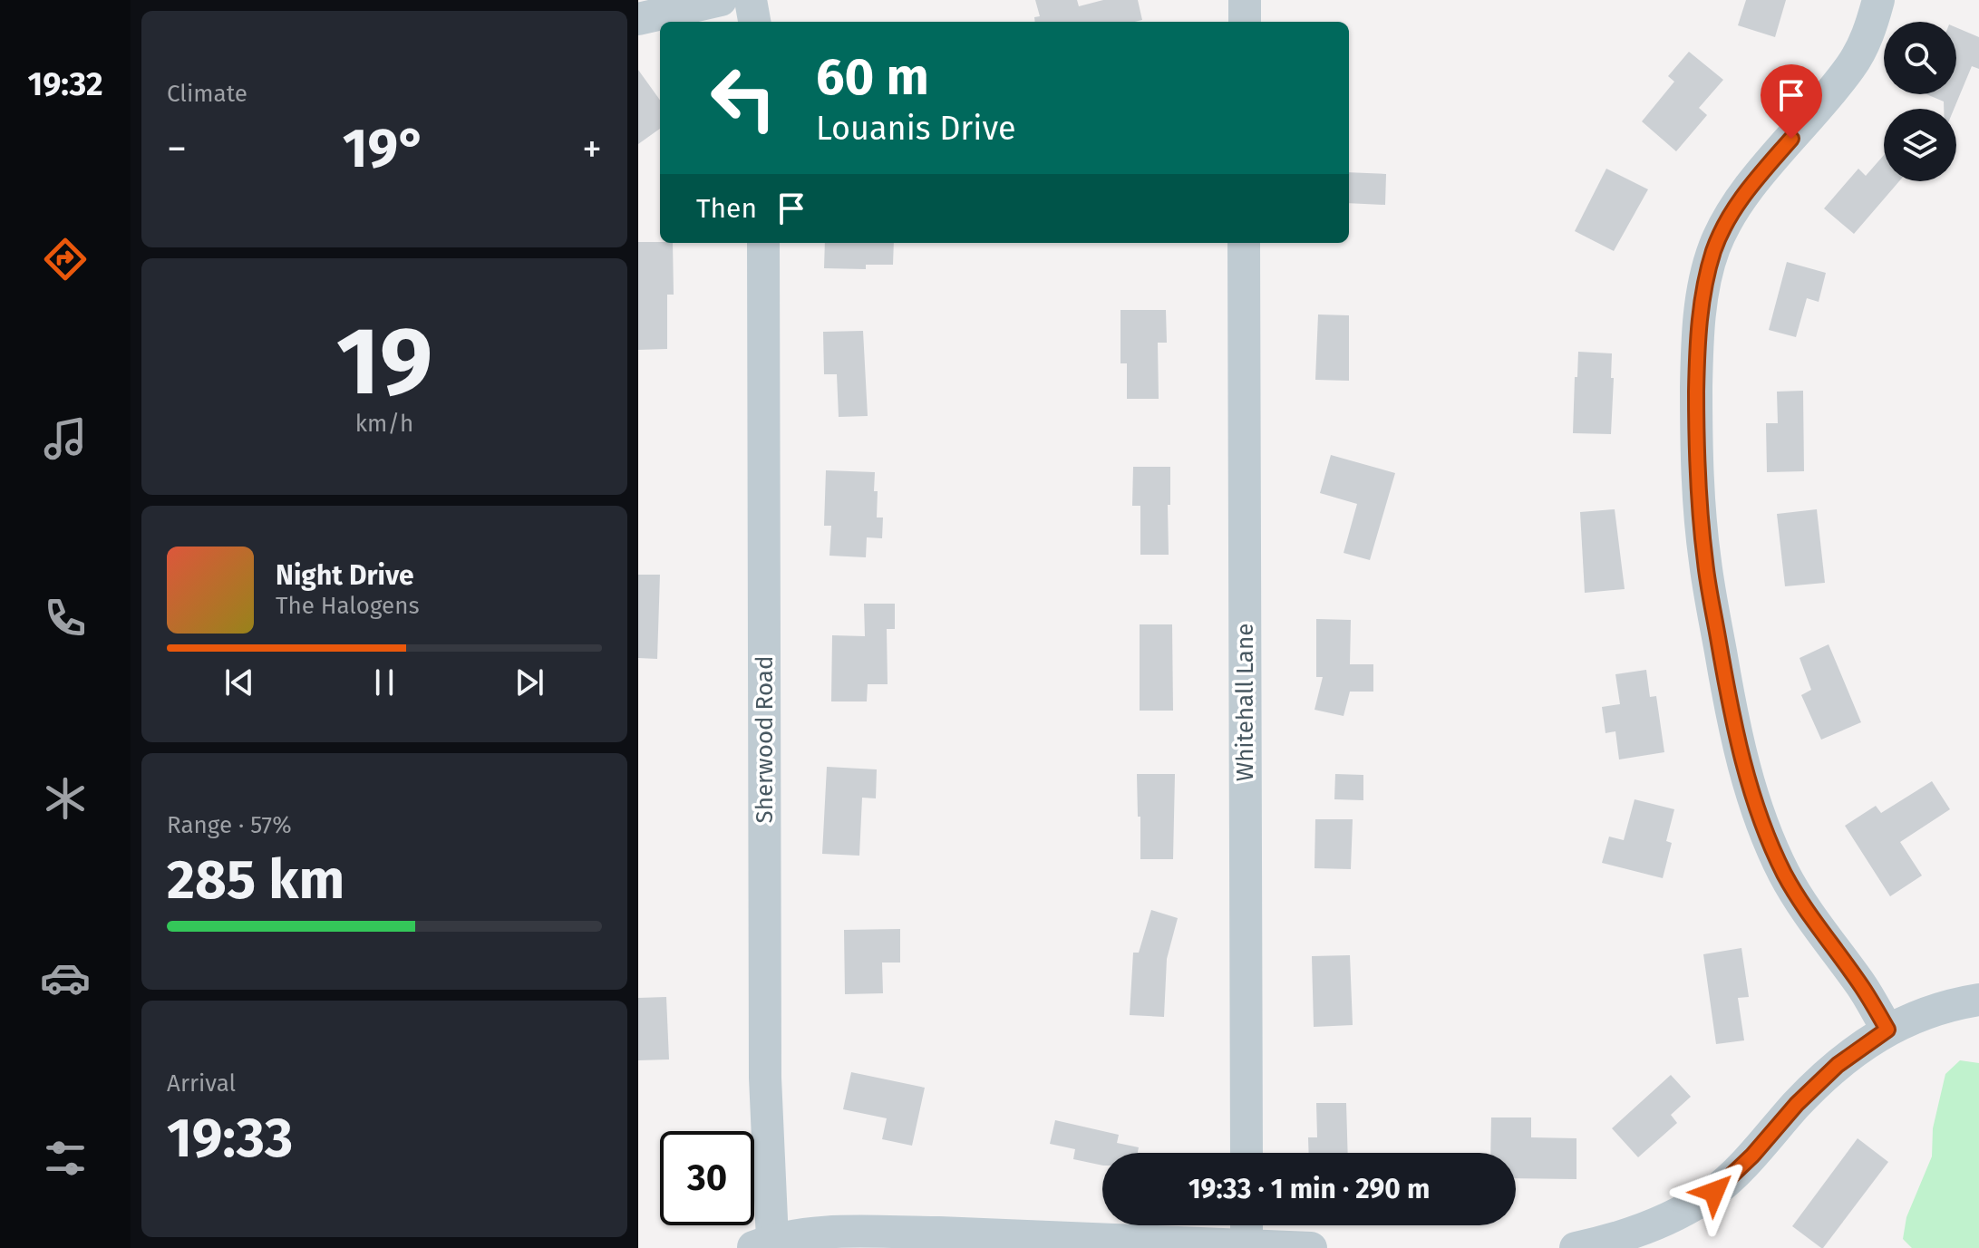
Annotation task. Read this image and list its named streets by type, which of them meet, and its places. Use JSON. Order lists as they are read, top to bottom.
{
  "streets": {
    "street": ["Whitehall Lane", "Sherwood Road"]
  },
  "page": {
    "tabs": "19:32",
    "tile": [
      "Climate",
      ["19", "km/h"],
      ["Range · 57%", "285 km"],
      ["Arrival", "19:33"]
    ],
    "turn": ["60 m", "Louanis Drive"],
    "heat": ["−", "19°", "+"],
    "then": "Then",
    "song": ["Night Drive", "The Halogens"],
    "limit": "30",
    "trip": "19:33 · 1 min · 290 m"
  }
}
